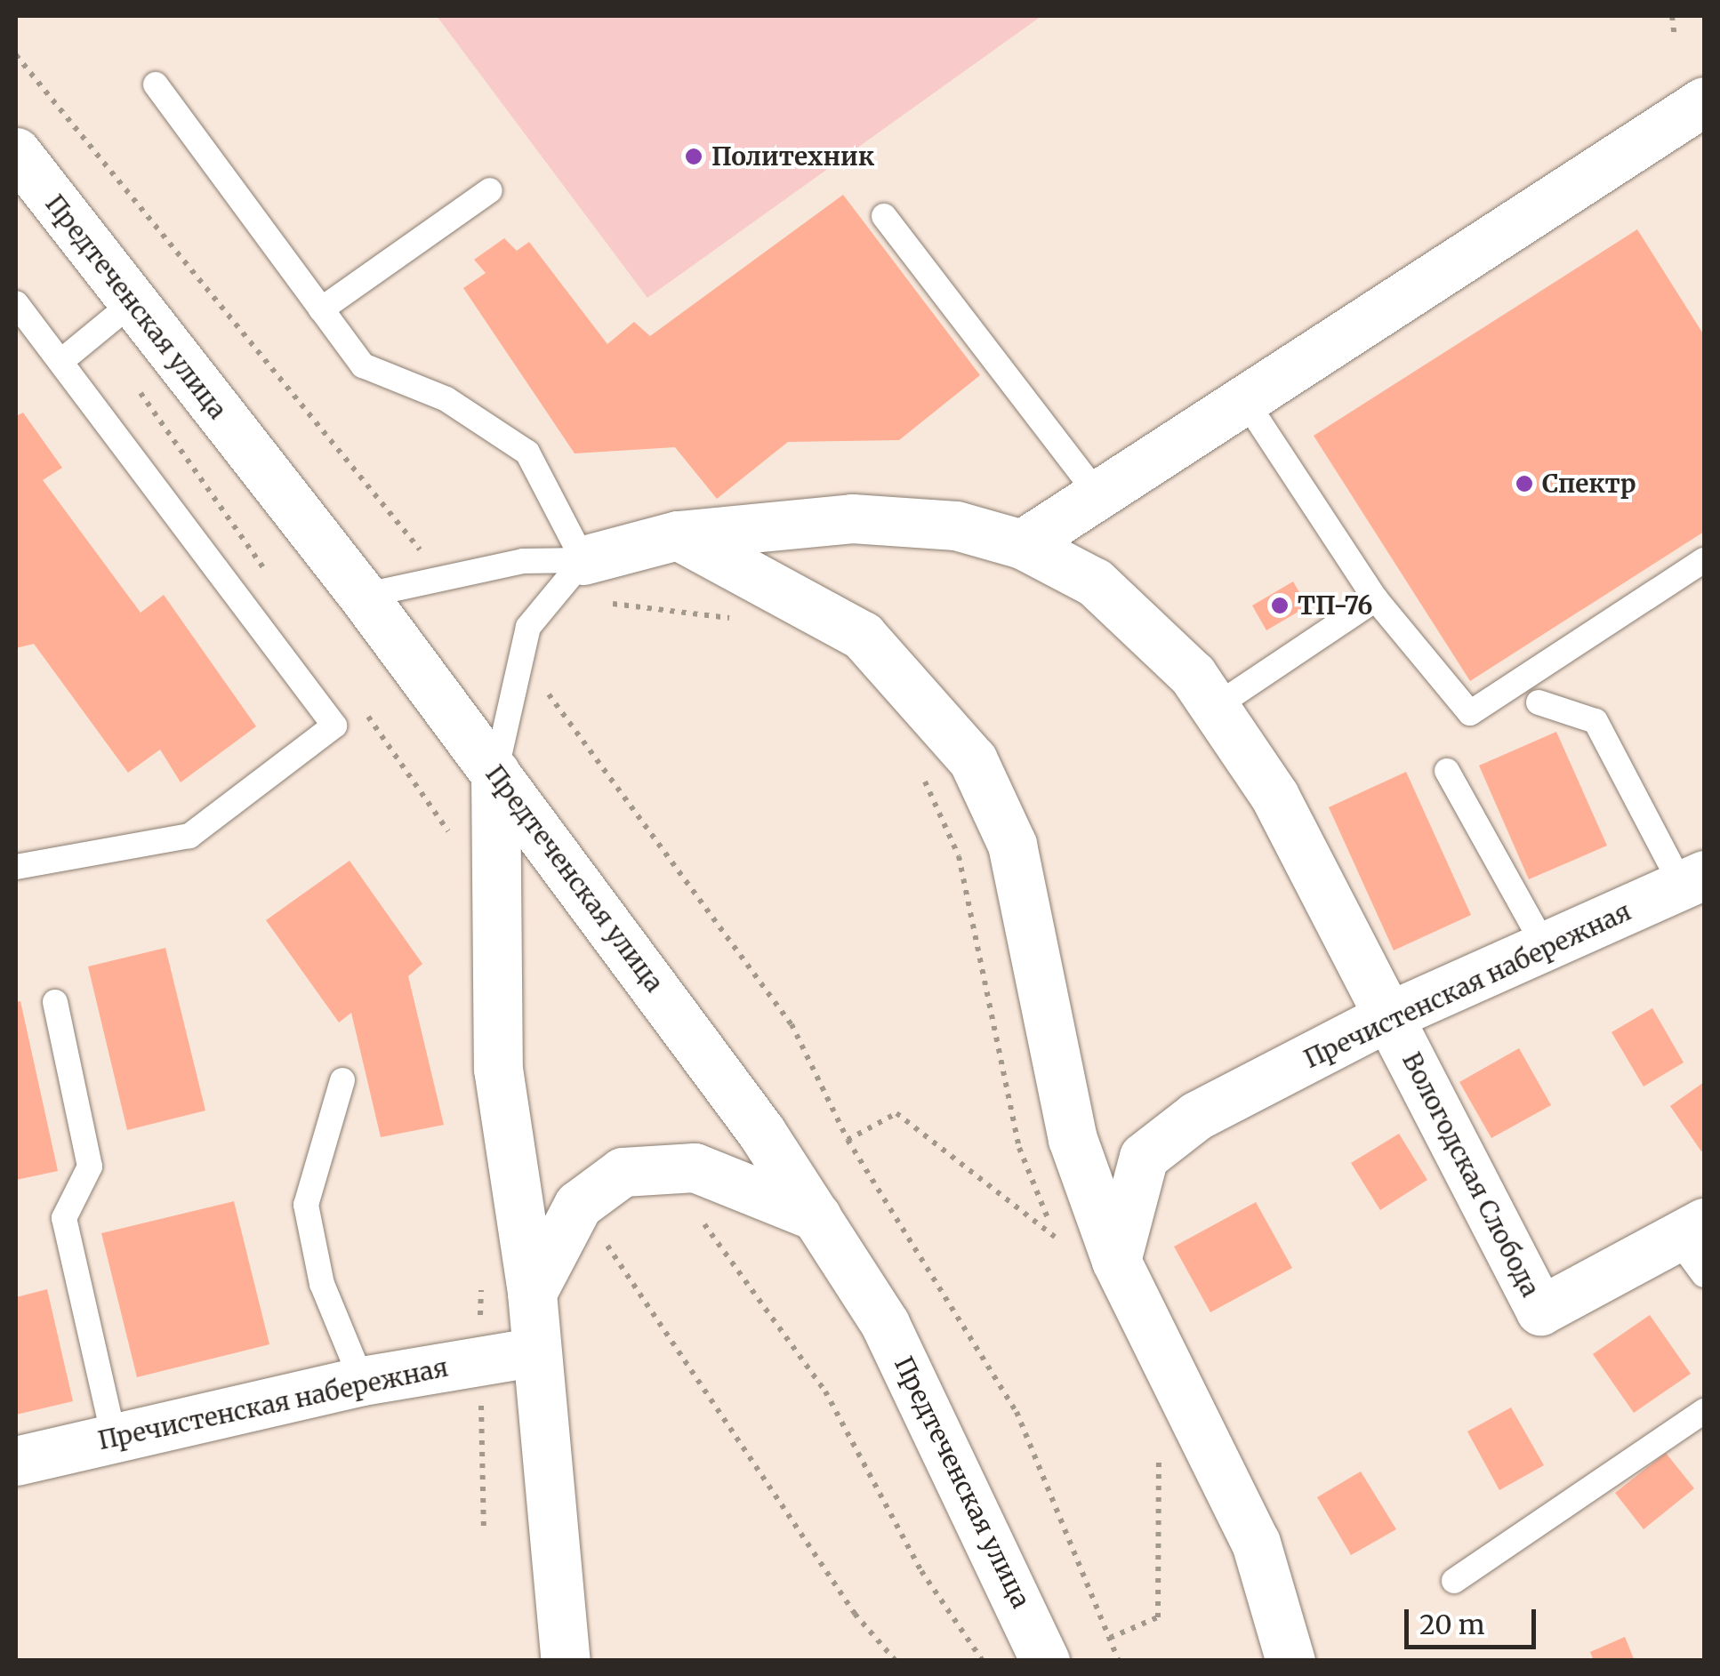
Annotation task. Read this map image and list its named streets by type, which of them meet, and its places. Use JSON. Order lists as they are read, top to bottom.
{
  "streets": {
    "street": ["Предтеченская улица", "Пречистенская набережная", "Вологодская Слобода"]
  },
  "crossings": [
    ["Пречистенская набережная", "Вологодская Слобода"]
  ],
  "places": ["Политехник", "Спектр", "ТП-76"],
  "scale_bar": "20 m"
}
